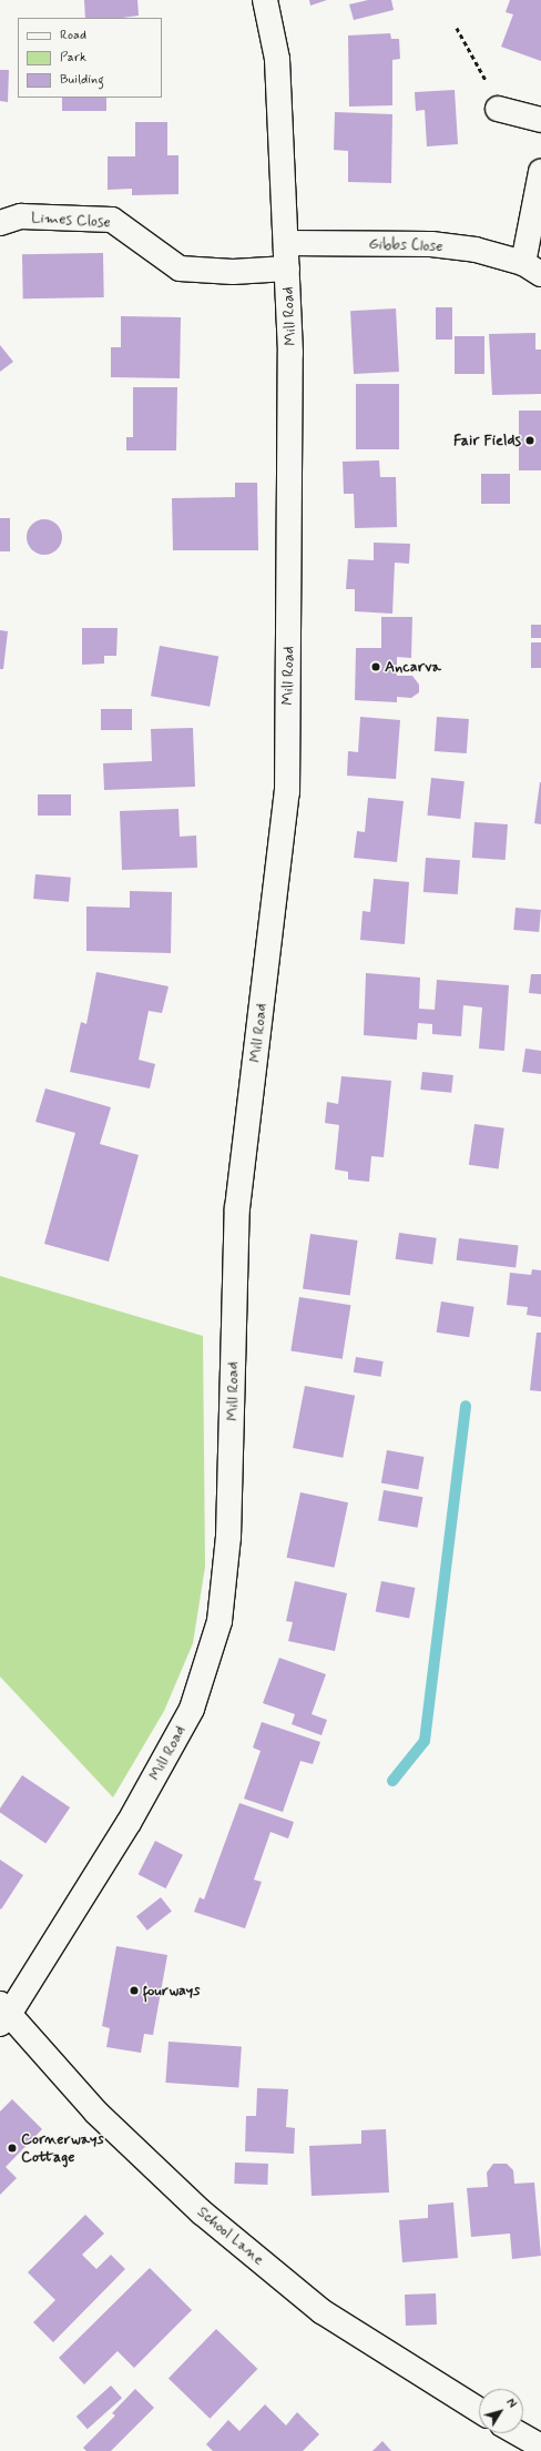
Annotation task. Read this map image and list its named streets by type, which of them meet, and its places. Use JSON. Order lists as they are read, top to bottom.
{
  "streets": {
    "street": [
      "Limes Close",
      "Gibbs Close",
      "Mill Road",
      "School Lane"
    ]
  },
  "crossings": [
    ["Limes Close", "Mill Road"],
    ["Gibbs Close", "Mill Road"],
    ["Mill Road", "School Lane"]
  ],
  "places": [
    "Fair Fields",
    "Ancarva",
    "fourways",
    "Cornerways Cottage"
  ],
  "legend": ["Road", "Park", "Building"],
  "north": "top right"
}
